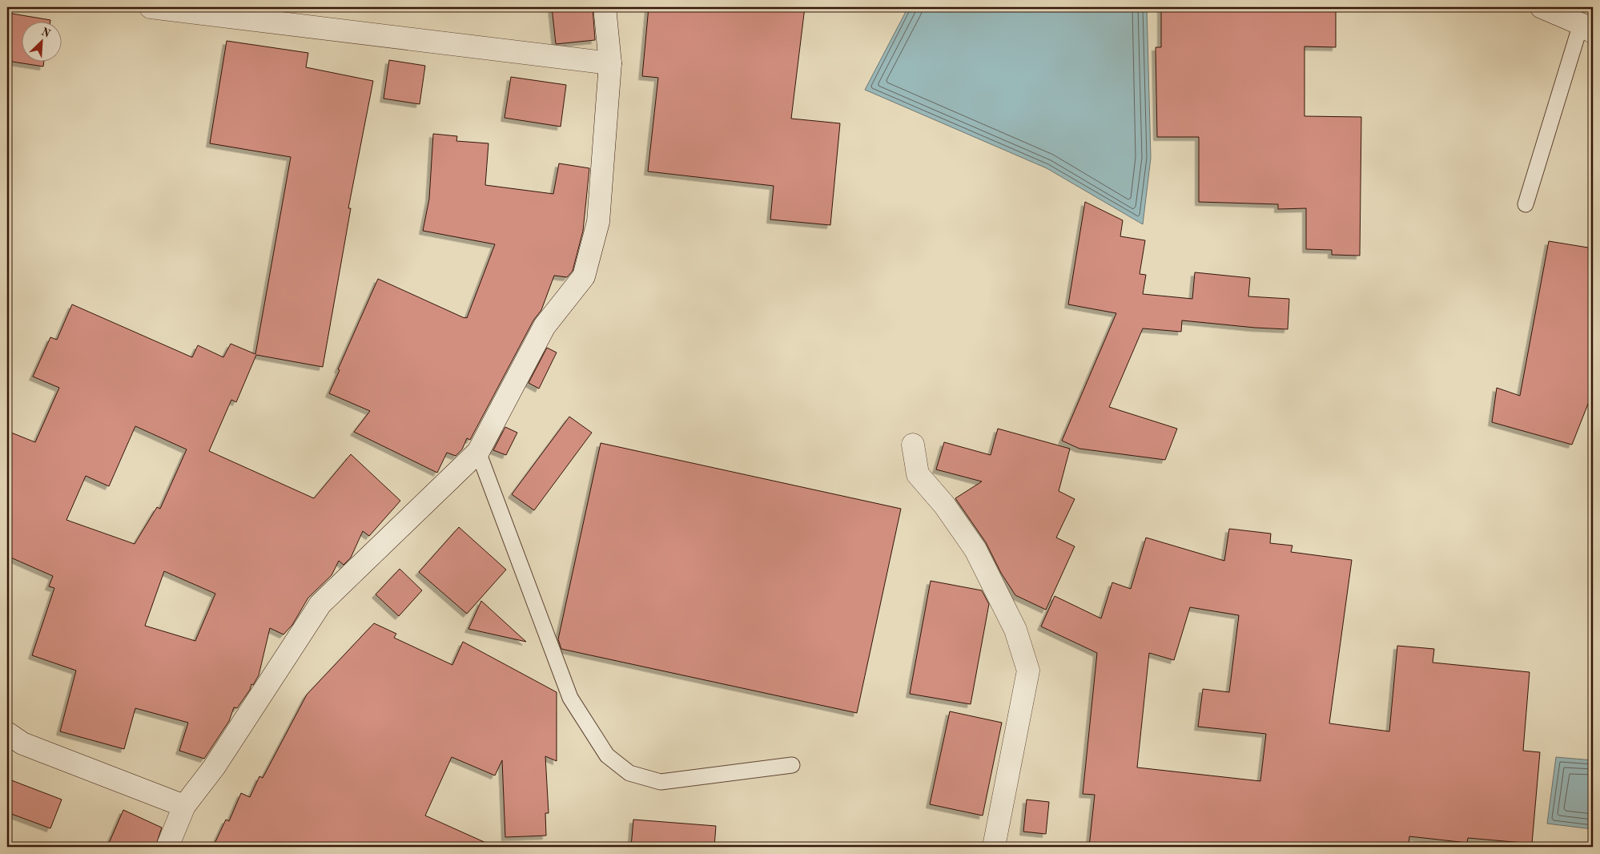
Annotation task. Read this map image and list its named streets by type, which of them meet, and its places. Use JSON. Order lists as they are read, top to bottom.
{
  "north": "top right"
}
